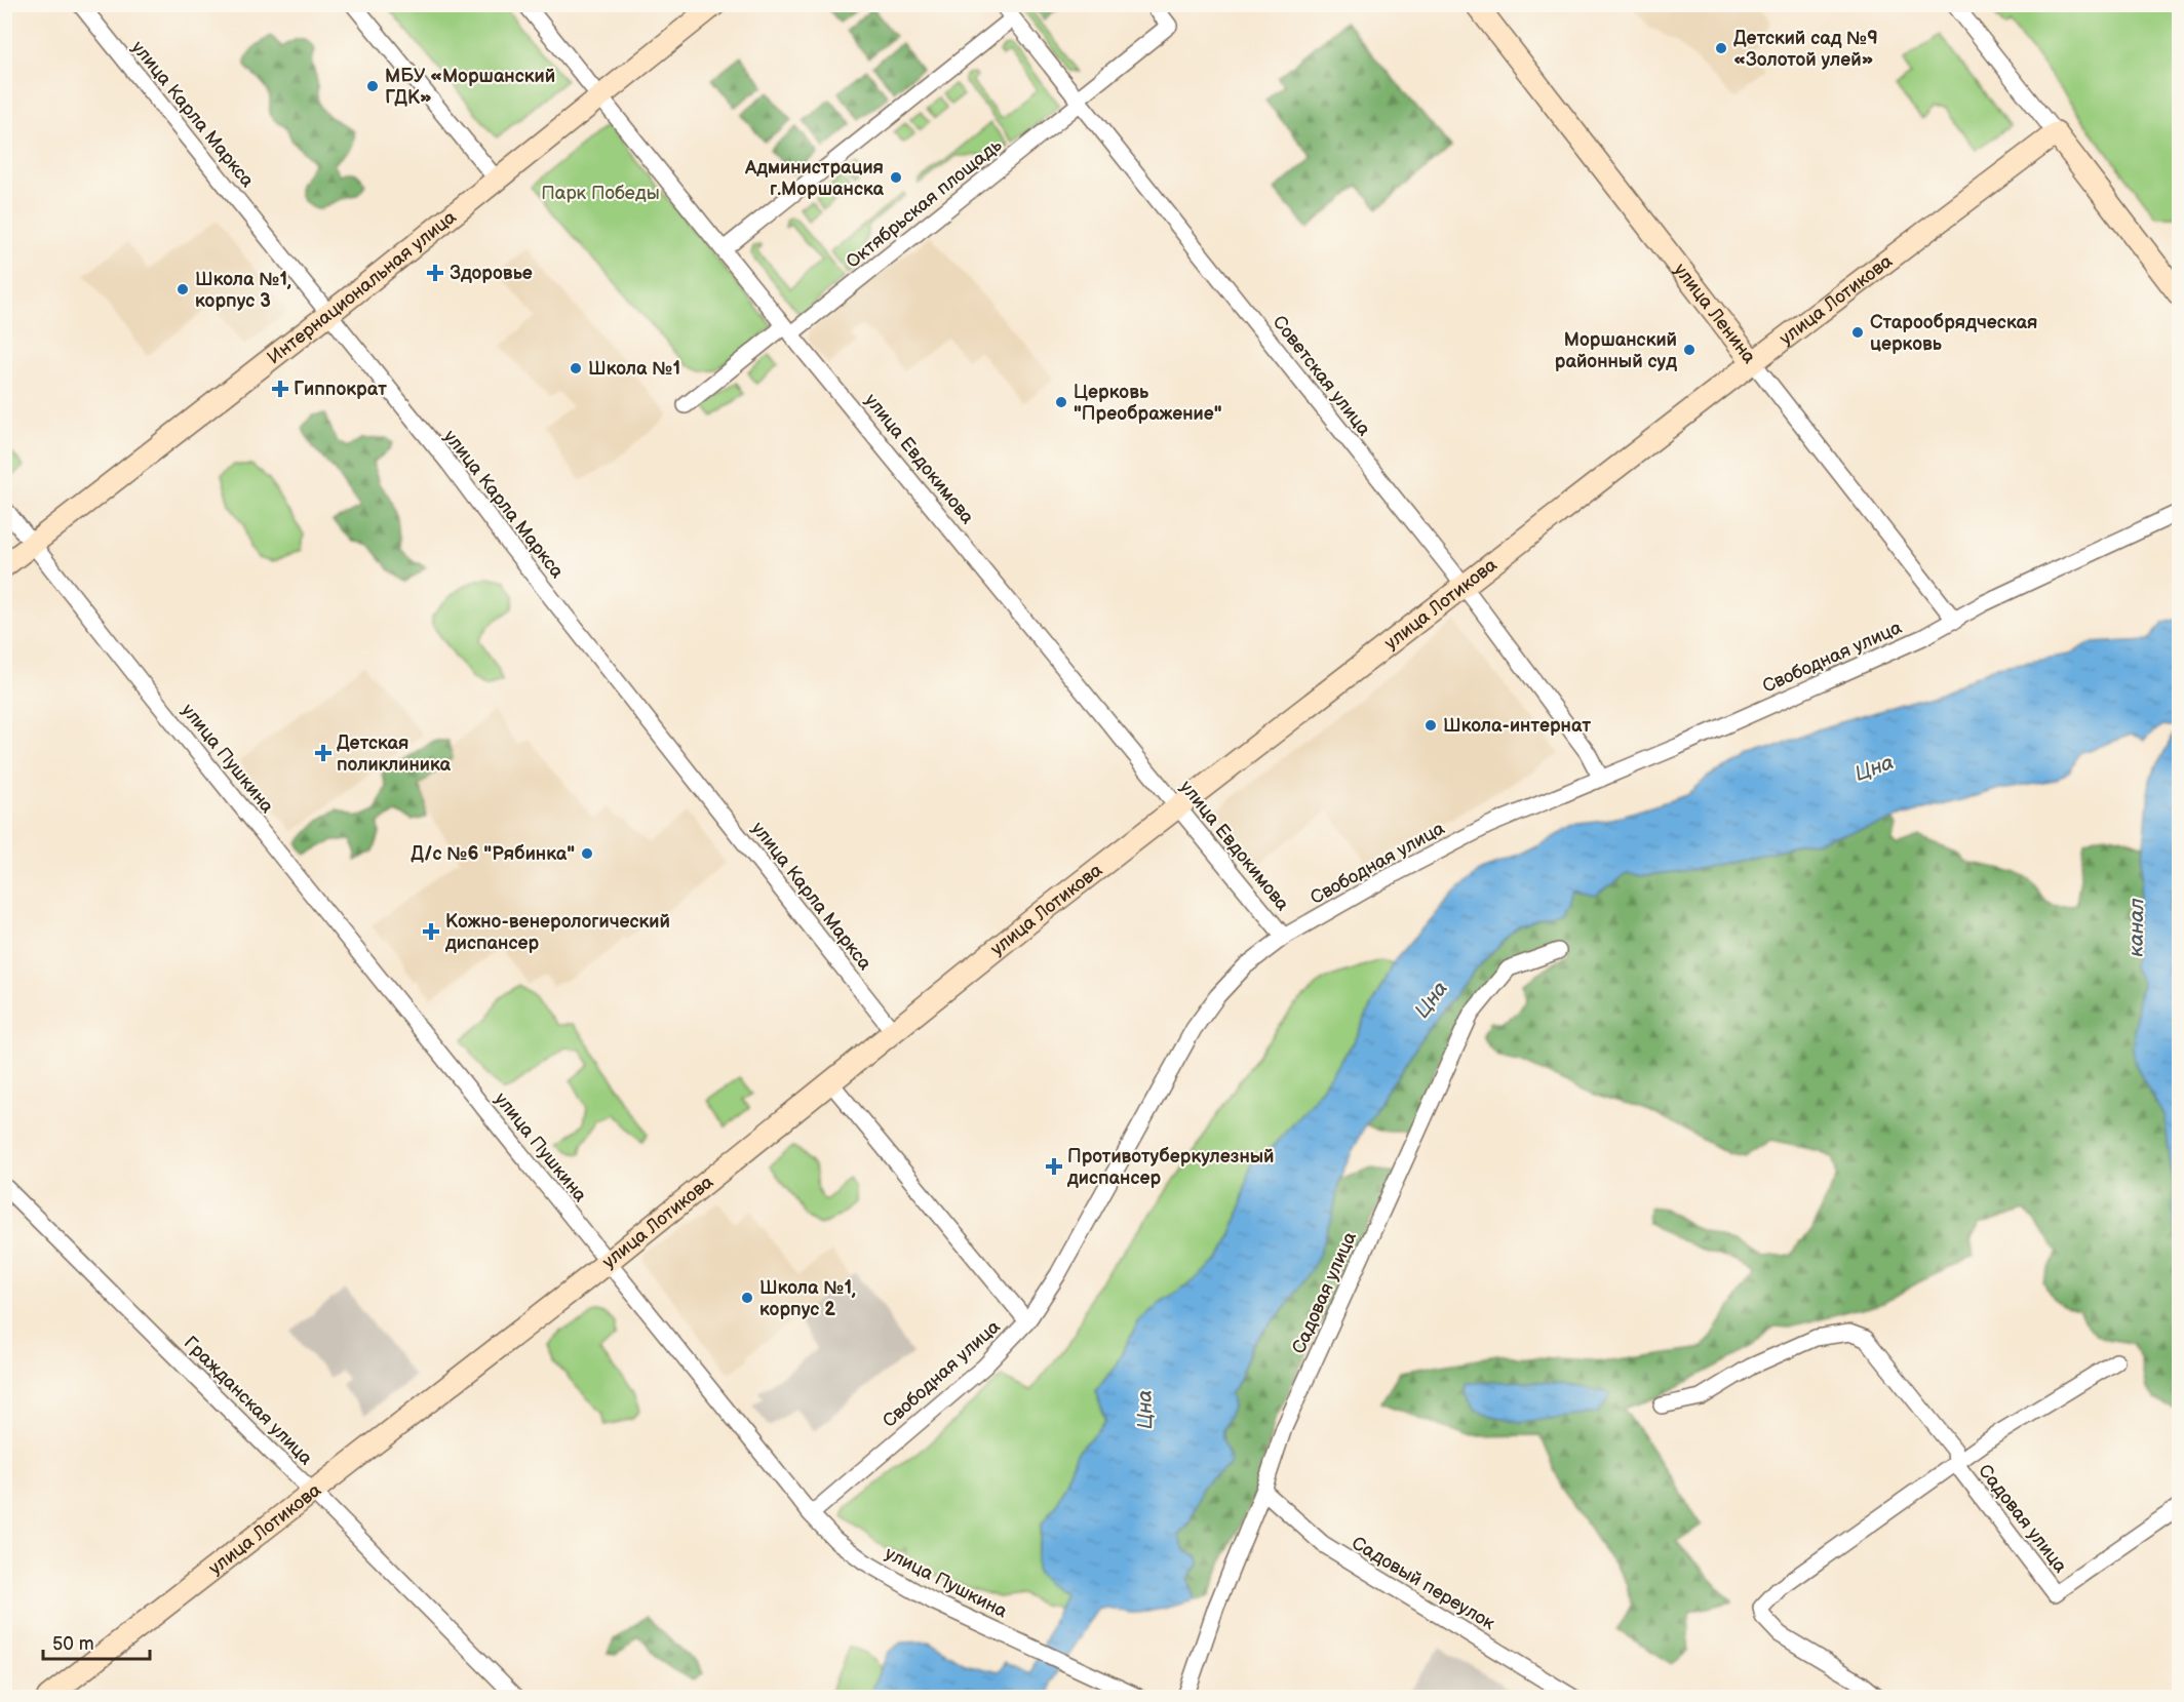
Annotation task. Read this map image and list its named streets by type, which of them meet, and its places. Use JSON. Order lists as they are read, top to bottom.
{
  "streets": {
    "street": [
      "улица Карла Маркса",
      "Октябрьская площадь",
      "Интернациональная улица",
      "улица Лотикова",
      "улица Ленина",
      "Советская улица",
      "улица Евдокимова",
      "Свободная улица",
      "улица Пушкина",
      "Садовая улица",
      "Гражданская улица",
      "Садовый переулок"
    ]
  },
  "crossings": [
    ["улица Карла Маркса", "Интернациональная улица"],
    ["улица Карла Маркса", "улица Лотикова"],
    ["Октябрьская площадь", "Советская улица"],
    ["Октябрьская площадь", "улица Евдокимова"],
    ["Интернациональная улица", "улица Евдокимова"],
    ["Интернациональная улица", "улица Пушкина"],
    ["улица Лотикова", "улица Ленина"],
    ["улица Лотикова", "Советская улица"],
    ["улица Лотикова", "улица Евдокимова"],
    ["улица Лотикова", "улица Пушкина"],
    ["улица Лотикова", "Гражданская улица"],
    ["улица Ленина", "Свободная улица"],
    ["Советская улица", "Свободная улица"],
    ["улица Евдокимова", "Свободная улица"],
    ["Свободная улица", "улица Пушкина"],
    ["Садовая улица", "Садовый переулок"]
  ],
  "water": ["Цна", "канал"],
  "parks": ["Парк Победы"],
  "places": {
    "other": [
      "Детский сад №9 «Золотой улей»",
      "МБУ «Моршанский ГДК»",
      "Администрация г.Моршанска",
      "Школа №1, корпус 3",
      "Старообрядческая церковь",
      "Моршанский районный суд",
      "Школа №1",
      "Церковь \"Преображение\"",
      "Школа-интернат",
      "Д/с №6 \"Рябинка\"",
      "Школа №1, корпус 2"
    ],
    "health": [
      "Здоровье",
      "Гиппократ",
      "Детская поликлиника",
      "Кожно-венерологический диспансер",
      "Противотуберкулезный диспансер"
    ]
  },
  "scale_bar": "50 m"
}
